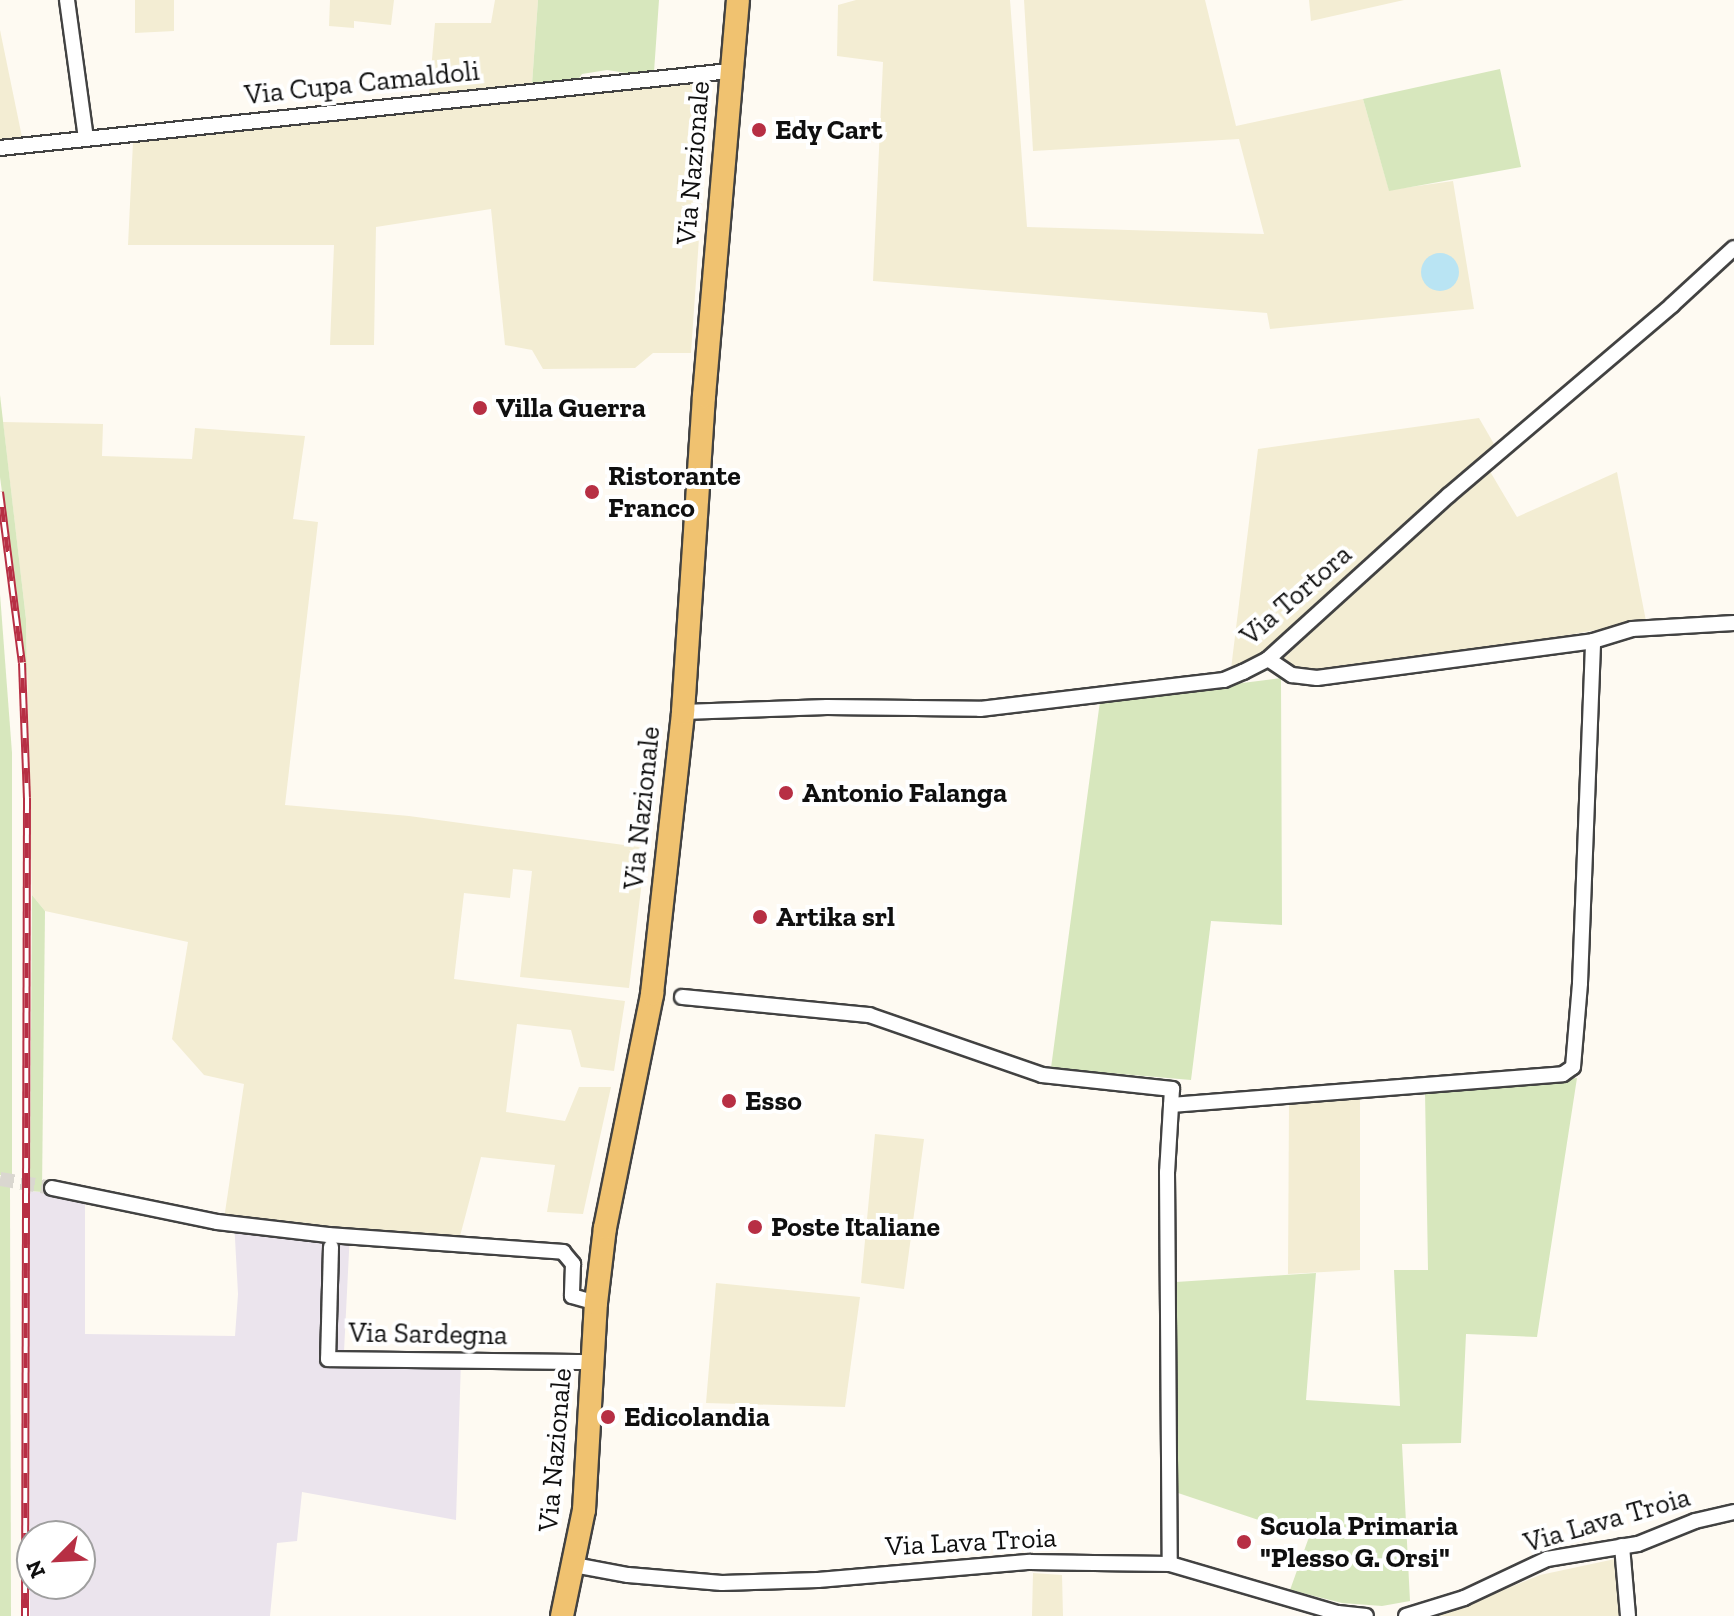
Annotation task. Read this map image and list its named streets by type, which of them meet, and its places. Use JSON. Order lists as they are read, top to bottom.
{
  "streets": {
    "main road": ["Via Nazionale"],
    "street": [
      "Via Cupa Camaldoli",
      "Via Tortora",
      "Via Sardegna",
      "Via Lava Troia"
    ]
  },
  "crossings": [
    ["Via Cupa Camaldoli", "Via Nazionale"],
    ["Via Nazionale", "Via Tortora"],
    ["Via Nazionale", "Via Sardegna"],
    ["Via Nazionale", "Via Lava Troia"]
  ],
  "places": [
    "Edy Cart",
    "Villa Guerra",
    "Ristorante Franco",
    "Antonio Falanga",
    "Artika srl",
    "Esso",
    "Poste Italiane",
    "Edicolandia",
    "Scuola Primaria \"Plesso G. Orsi\""
  ],
  "north": "bottom left"
}
